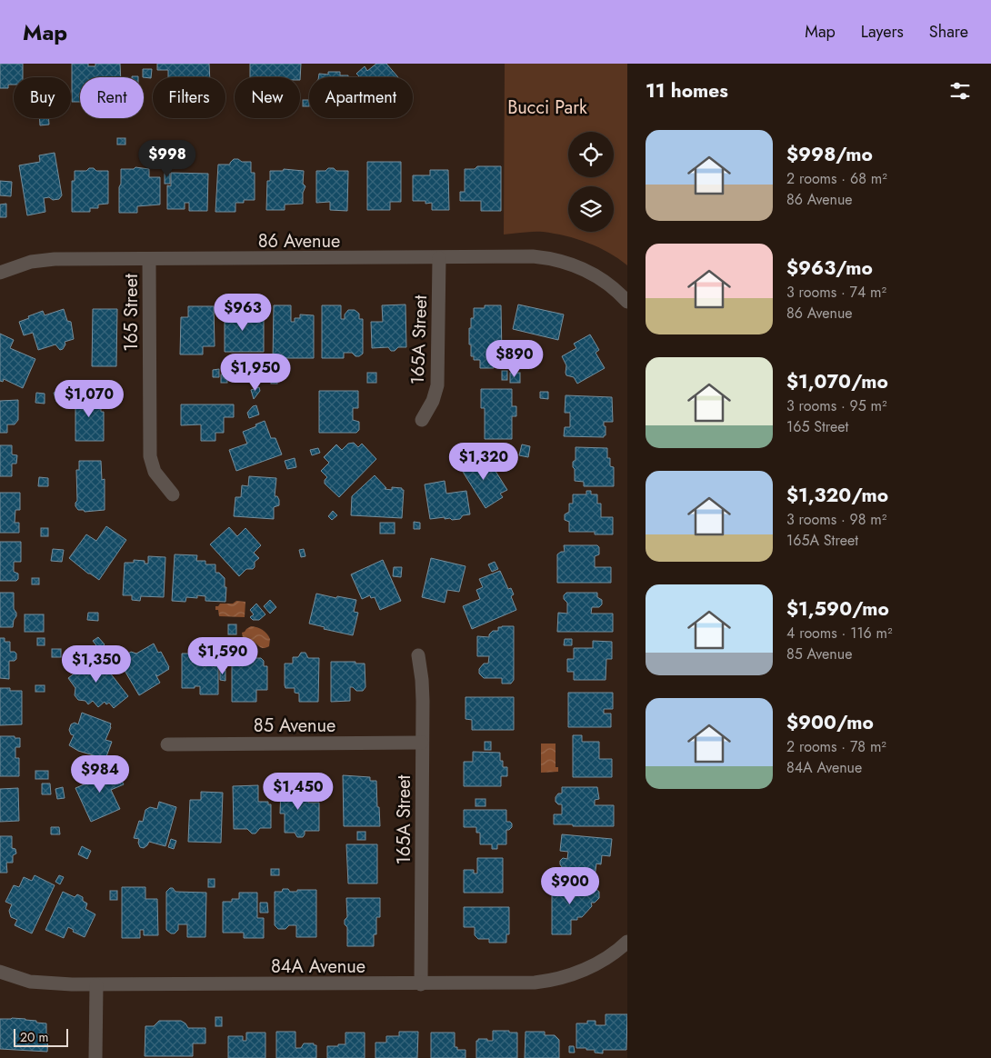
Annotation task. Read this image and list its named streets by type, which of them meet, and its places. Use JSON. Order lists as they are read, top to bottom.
{
  "streets": {
    "street": [
      "86 Avenue",
      "165 Street",
      "165A Street",
      "85 Avenue",
      "84A Avenue"
    ]
  },
  "crossings": [
    ["86 Avenue", "165 Street"],
    ["86 Avenue", "165A Street"],
    ["165A Street", "85 Avenue"],
    ["165A Street", "84A Avenue"]
  ],
  "parks": ["Bucci Park"],
  "scale_bar": "20 m",
  "page": {
    "header": "Map",
    "nav": ["Map", "Layers", "Share"],
    "heading": "11 homes",
    "chip": [
      "Buy",
      "Rent",
      "Filters",
      "New",
      "Apartment"
    ],
    "list": [
      {
        "name": "$998/mo",
        "note": "2 rooms · 68 m² · 86 Avenue"
      },
      {
        "name": "$963/mo",
        "note": "3 rooms · 74 m² · 86 Avenue"
      },
      {
        "name": "$1,070/mo",
        "note": "3 rooms · 95 m² · 165 Street"
      },
      {
        "name": "$1,320/mo",
        "note": "3 rooms · 98 m² · 165A Street"
      },
      {
        "name": "$1,590/mo",
        "note": "4 rooms · 116 m² · 85 Avenue"
      },
      {
        "name": "$900/mo",
        "note": "2 rooms · 78 m² · 84A Avenue"
      }
    ],
    "price": [
      "$998",
      "$963",
      "$890",
      "$1,950",
      "$1,070",
      "$1,320",
      "$1,590",
      "$1,350",
      "$984",
      "$1,450",
      "$900"
    ],
    "scale": "20 m"
  }
}
